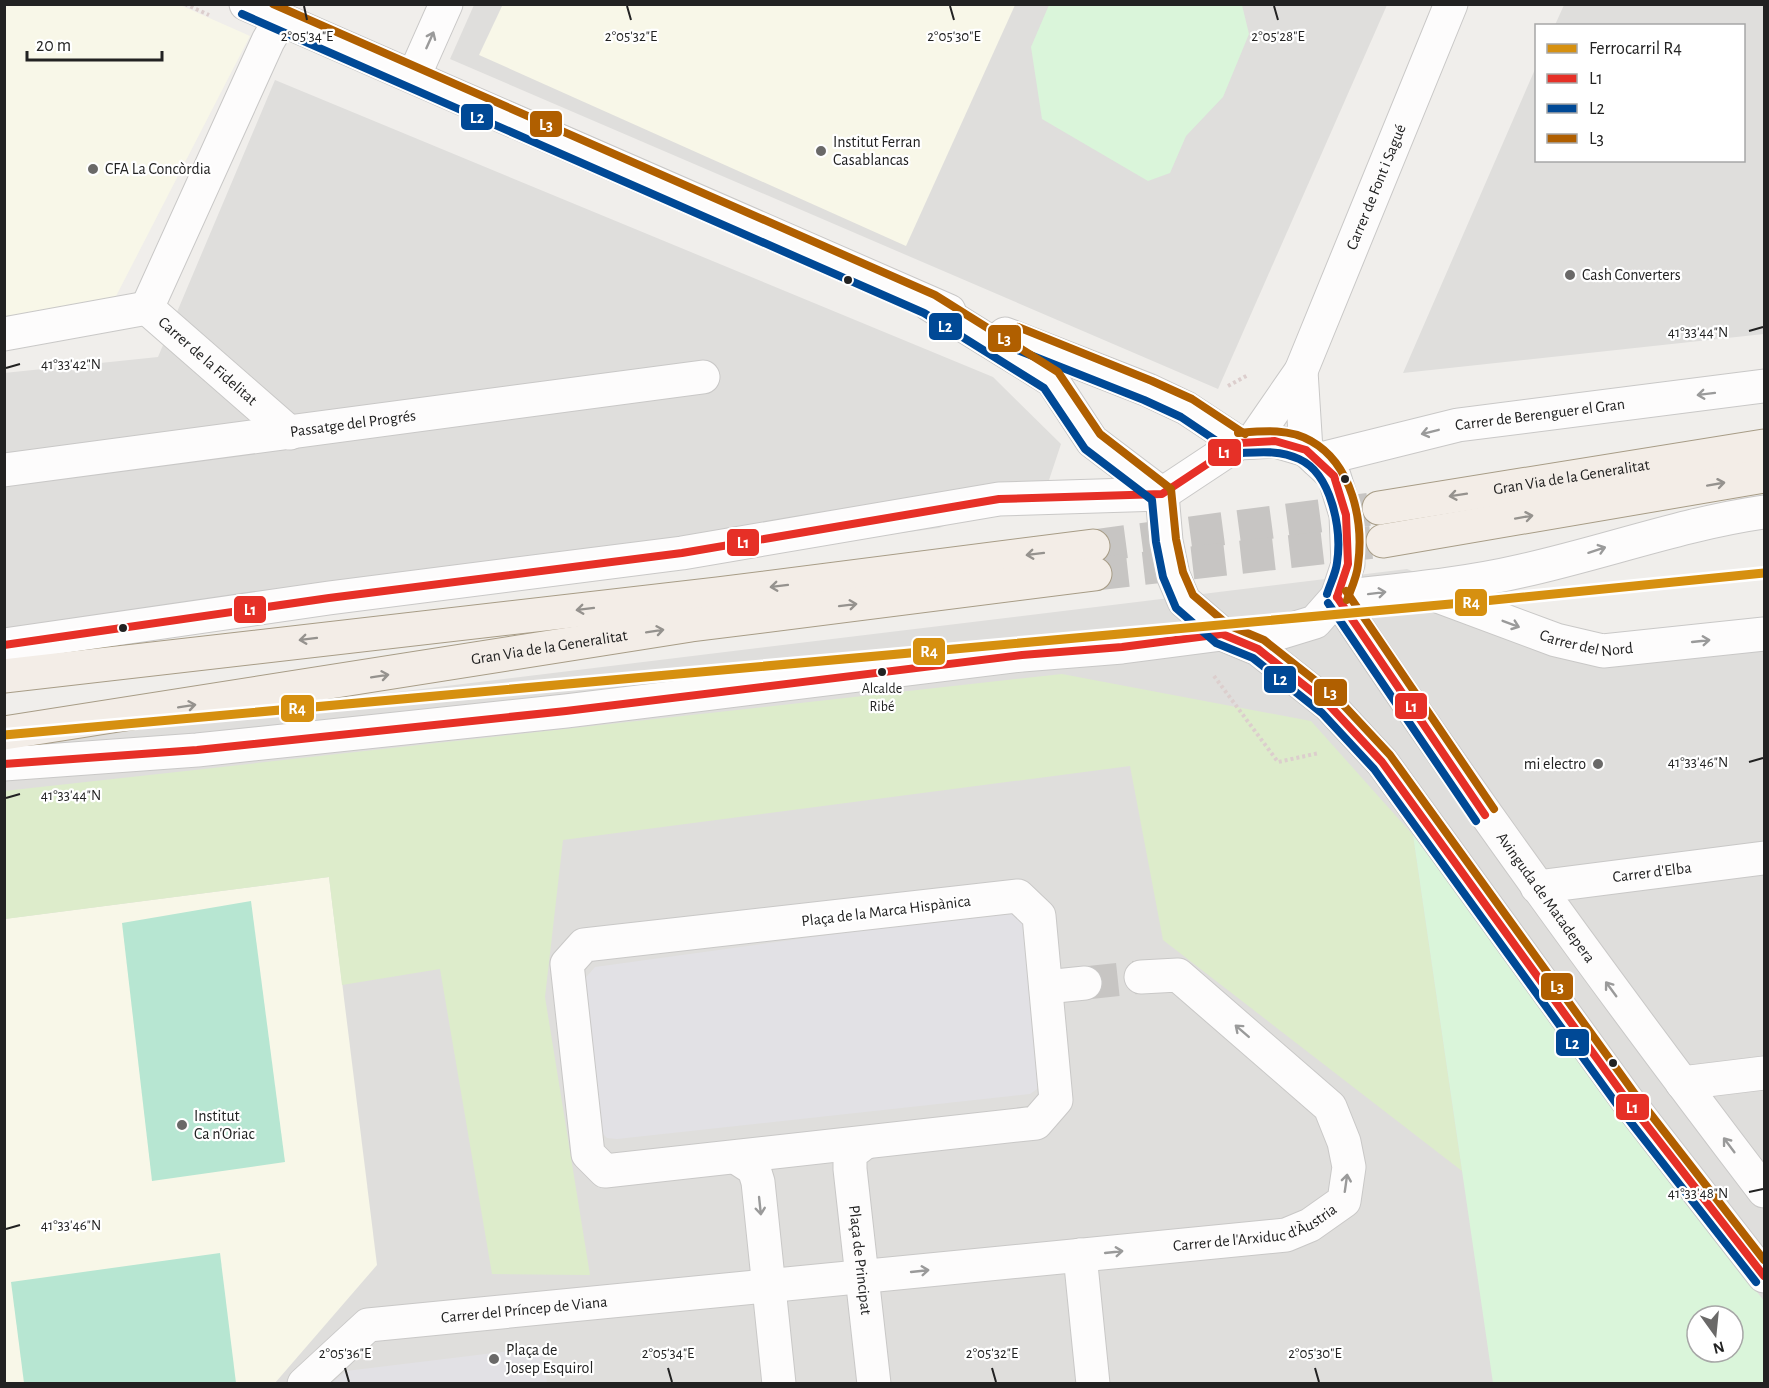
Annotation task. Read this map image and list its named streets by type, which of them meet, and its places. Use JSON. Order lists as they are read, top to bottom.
{
  "streets": {
    "main road": ["Gran Via de la Generalitat"],
    "street": [
      "Carrer de Font i Sagué",
      "Carrer de la Fidelitat",
      "Carrer de Berenguer el Gran",
      "Passatge del Progrés",
      "Carrer del Nord",
      "Carrer d'Elba",
      "Avinguda de Matadepera",
      "Plaça de la Marca Hispànica",
      "Carrer de l'Arxiduc d'Àustria",
      "Plaça de Principat",
      "Carrer del Príncep de Viana"
    ]
  },
  "crossings": [
    ["Carrer de Font i Sagué", "Carrer de Berenguer el Gran"],
    ["Carrer de Font i Sagué", "Avinguda de Matadepera"],
    ["Carrer de la Fidelitat", "Passatge del Progrés"],
    ["Carrer de Berenguer el Gran", "Avinguda de Matadepera"],
    ["Carrer d'Elba", "Avinguda de Matadepera"],
    ["Plaça de la Marca Hispànica", "Plaça de Principat"],
    ["Carrer de l'Arxiduc d'Àustria", "Plaça de Principat"],
    ["Carrer de l'Arxiduc d'Àustria", "Carrer del Príncep de Viana"]
  ],
  "places": [
    "Institut Ferran Casablancas",
    "CFA La Concòrdia",
    "Cash Converters",
    "Alcalde Ribé",
    "mi electro",
    "Institut Ca n'Oriac",
    "Plaça de Josep Esquirol"
  ],
  "lines": [
    "transit line L3",
    "transit line L2",
    "transit line L1",
    "rail line R4"
  ],
  "legend": [
    "Ferrocarril R4",
    "L1",
    "L2",
    "L3"
  ],
  "scale_bar": "20 m",
  "north": "bottom",
  "coordinates": [
    "2°05'34\"E",
    "2°05'32\"E",
    "2°05'30\"E",
    "2°05'28\"E",
    "41°33'44\"N",
    "41°33'42\"N",
    "41°33'46\"N",
    "41°33'48\"N",
    "2°05'36\"E"
  ]
}
